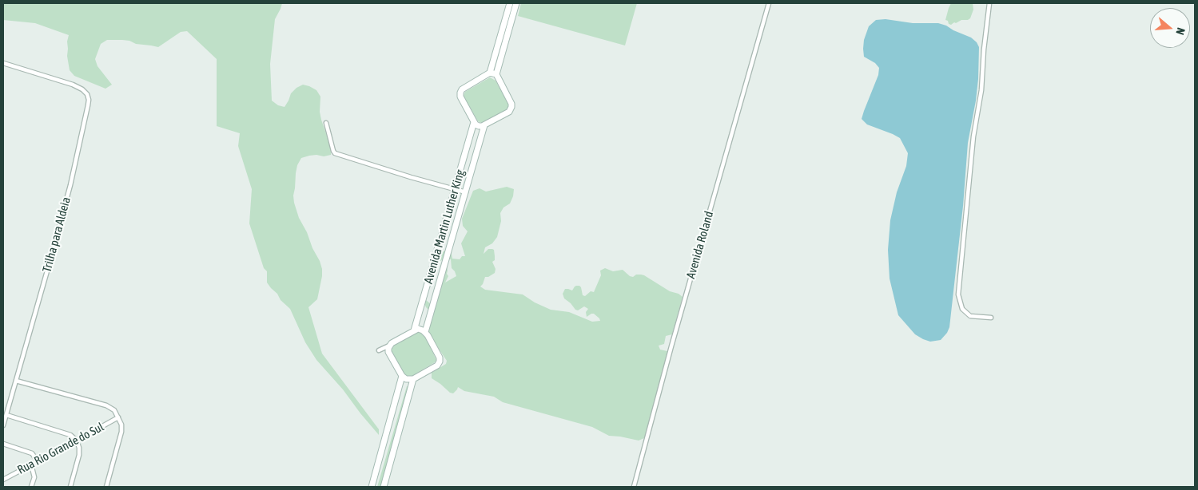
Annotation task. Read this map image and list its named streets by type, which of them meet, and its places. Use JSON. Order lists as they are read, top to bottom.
{
  "streets": {
    "main road": ["Avenida Martin Luther King"],
    "street": ["Trilha para Aldeia", "Avenida Roland", "Rua Rio Grande do Sul"]
  },
  "north": "right"
}
